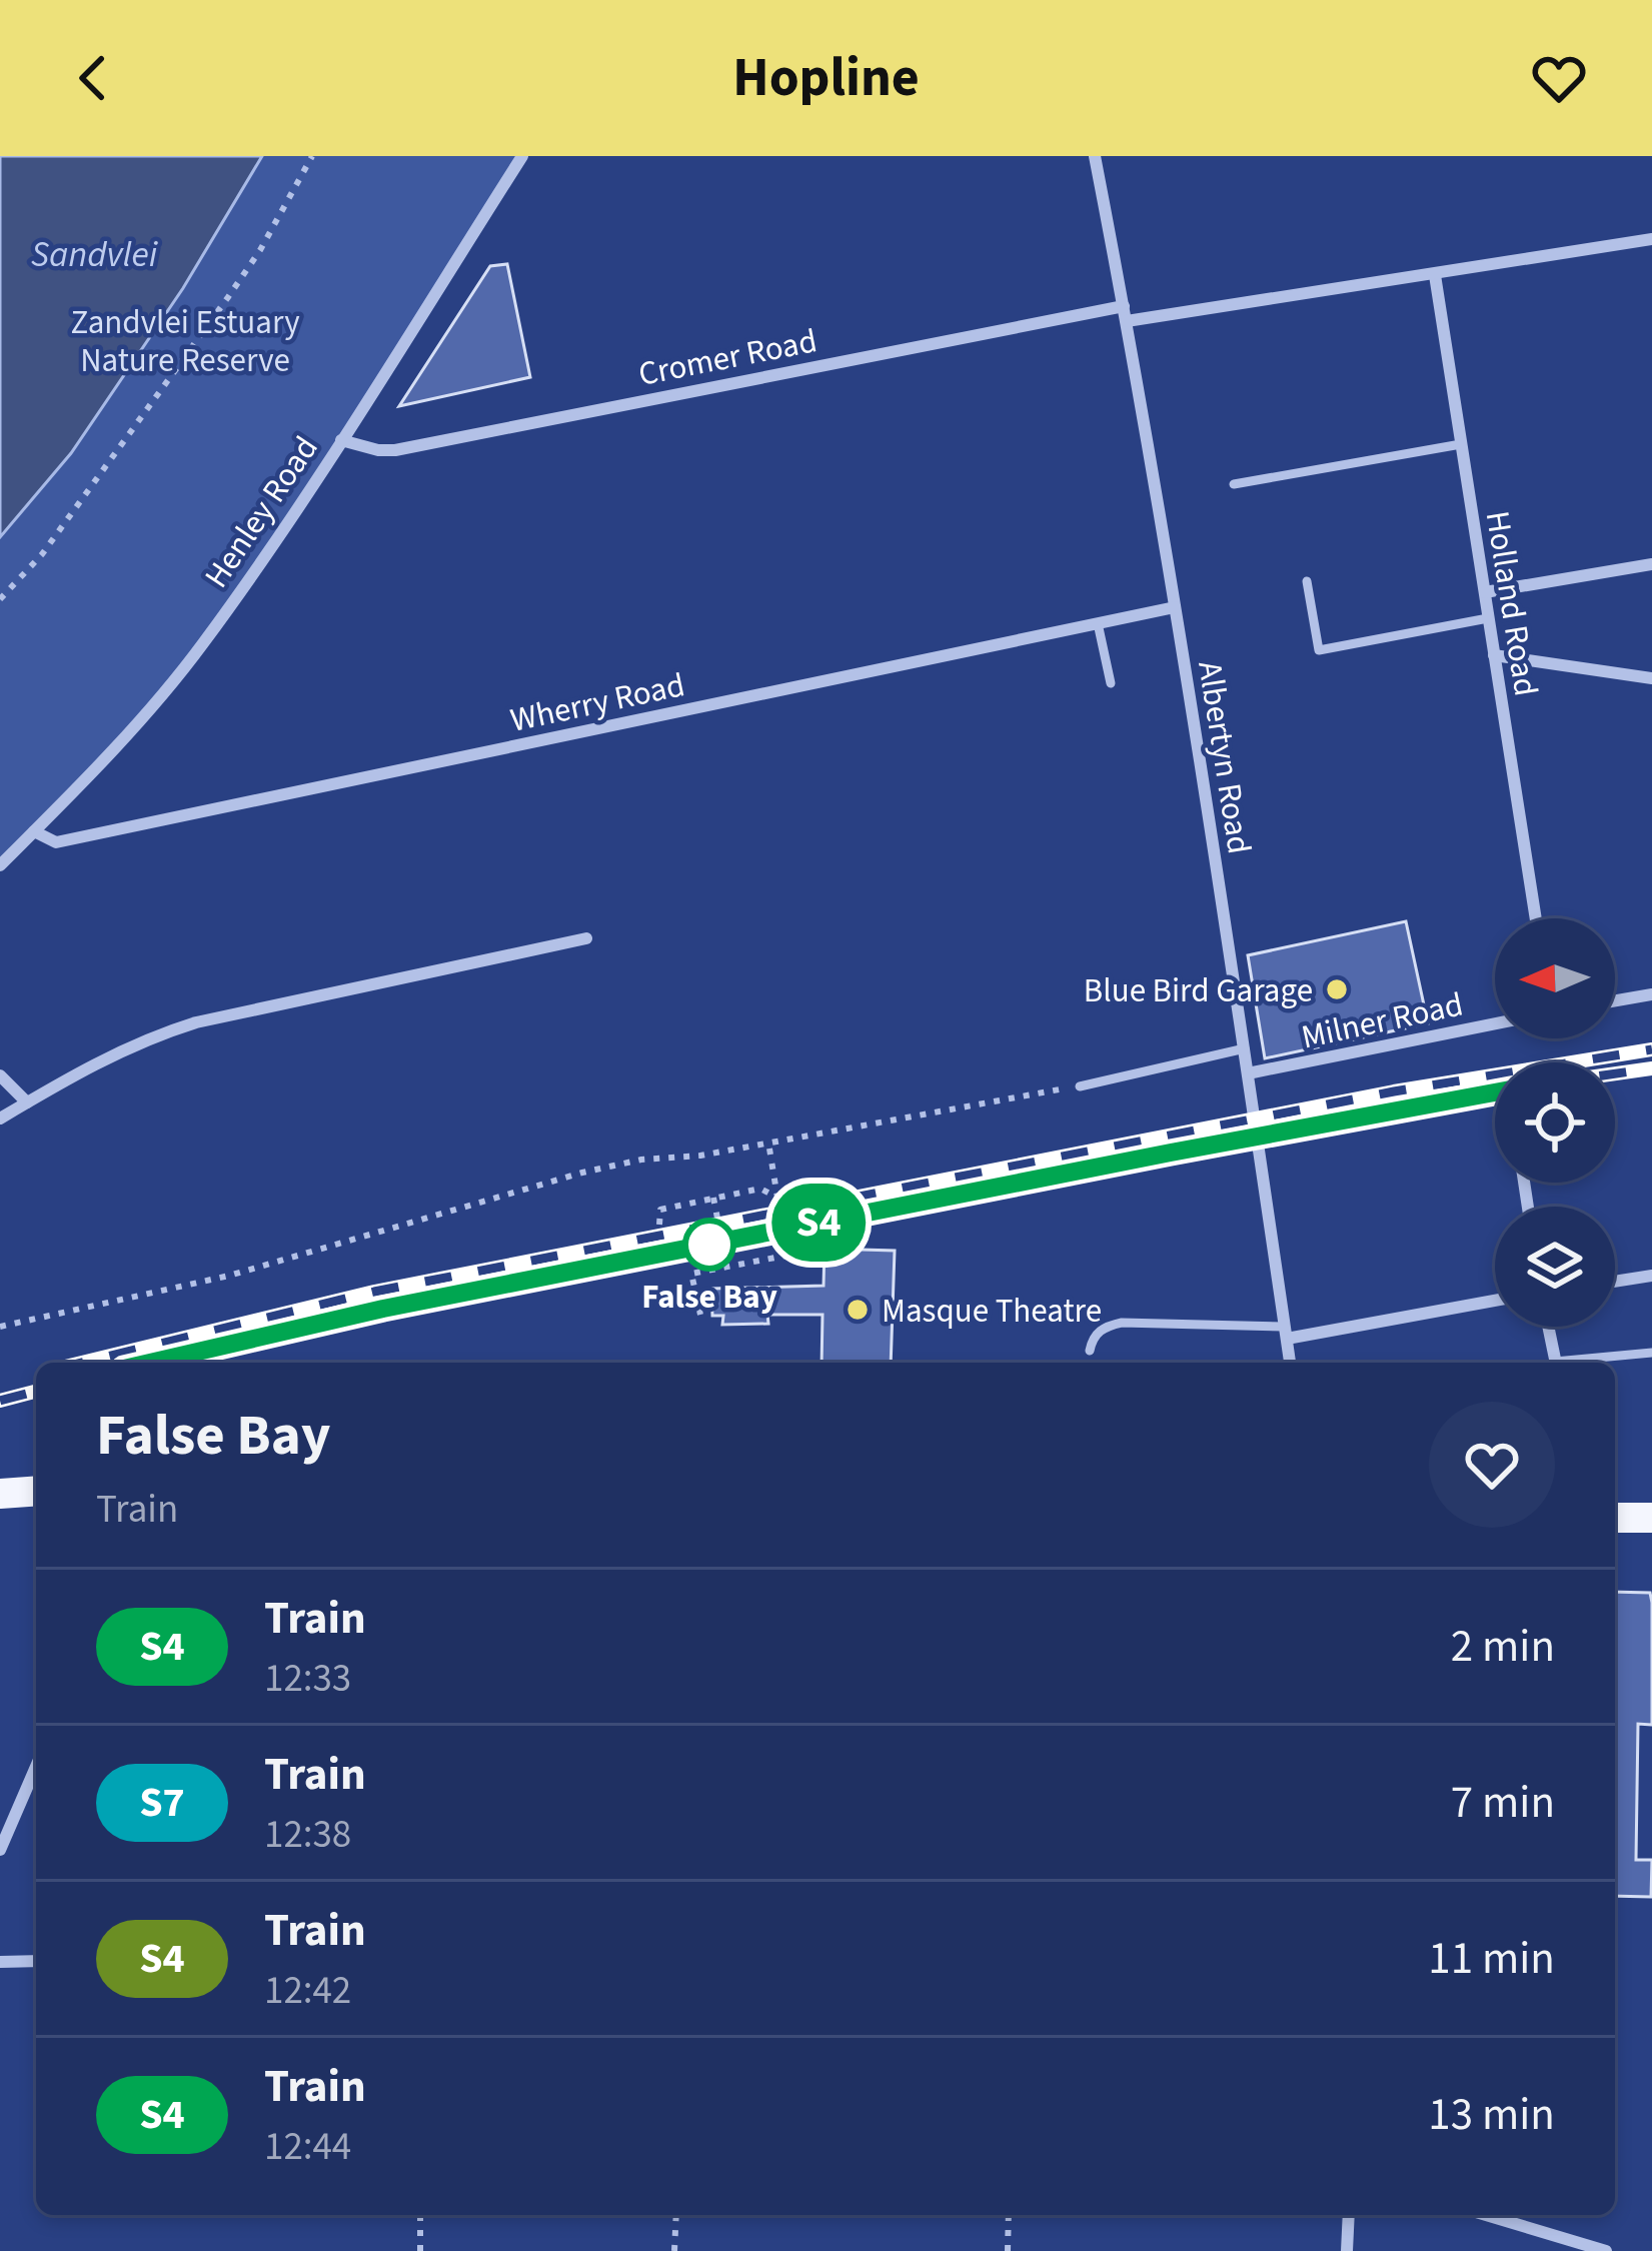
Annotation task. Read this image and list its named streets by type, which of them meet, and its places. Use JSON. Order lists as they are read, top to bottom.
{
  "streets": {
    "street": [
      "Cromer Road",
      "Henley Road",
      "Holland Road",
      "Wherry Road",
      "Albertyn Road",
      "Milner Road"
    ]
  },
  "crossings": [
    ["Cromer Road", "Henley Road"],
    ["Cromer Road", "Albertyn Road"],
    ["Henley Road", "Wherry Road"],
    ["Wherry Road", "Albertyn Road"],
    ["Albertyn Road", "Milner Road"]
  ],
  "water": ["Sandvlei"],
  "parks": ["Zandvlei Estuary Nature Reserve"],
  "places": ["Blue Bird Garage", "False Bay", "Masque Theatre"],
  "north": "left",
  "page": {
    "header": "Hopline",
    "on_map": "S4",
    "heading": ["False Bay", "Train"],
    "list": [
      {
        "mark": "S4",
        "name": "Train",
        "note": "12:33",
        "value": "2 min"
      },
      {
        "mark": "S7",
        "name": "Train",
        "note": "12:38",
        "value": "7 min"
      },
      {
        "mark": "S4",
        "name": "Train",
        "note": "12:42",
        "value": "11 min"
      },
      {
        "mark": "S4",
        "name": "Train",
        "note": "12:44",
        "value": "13 min"
      }
    ]
  }
}
